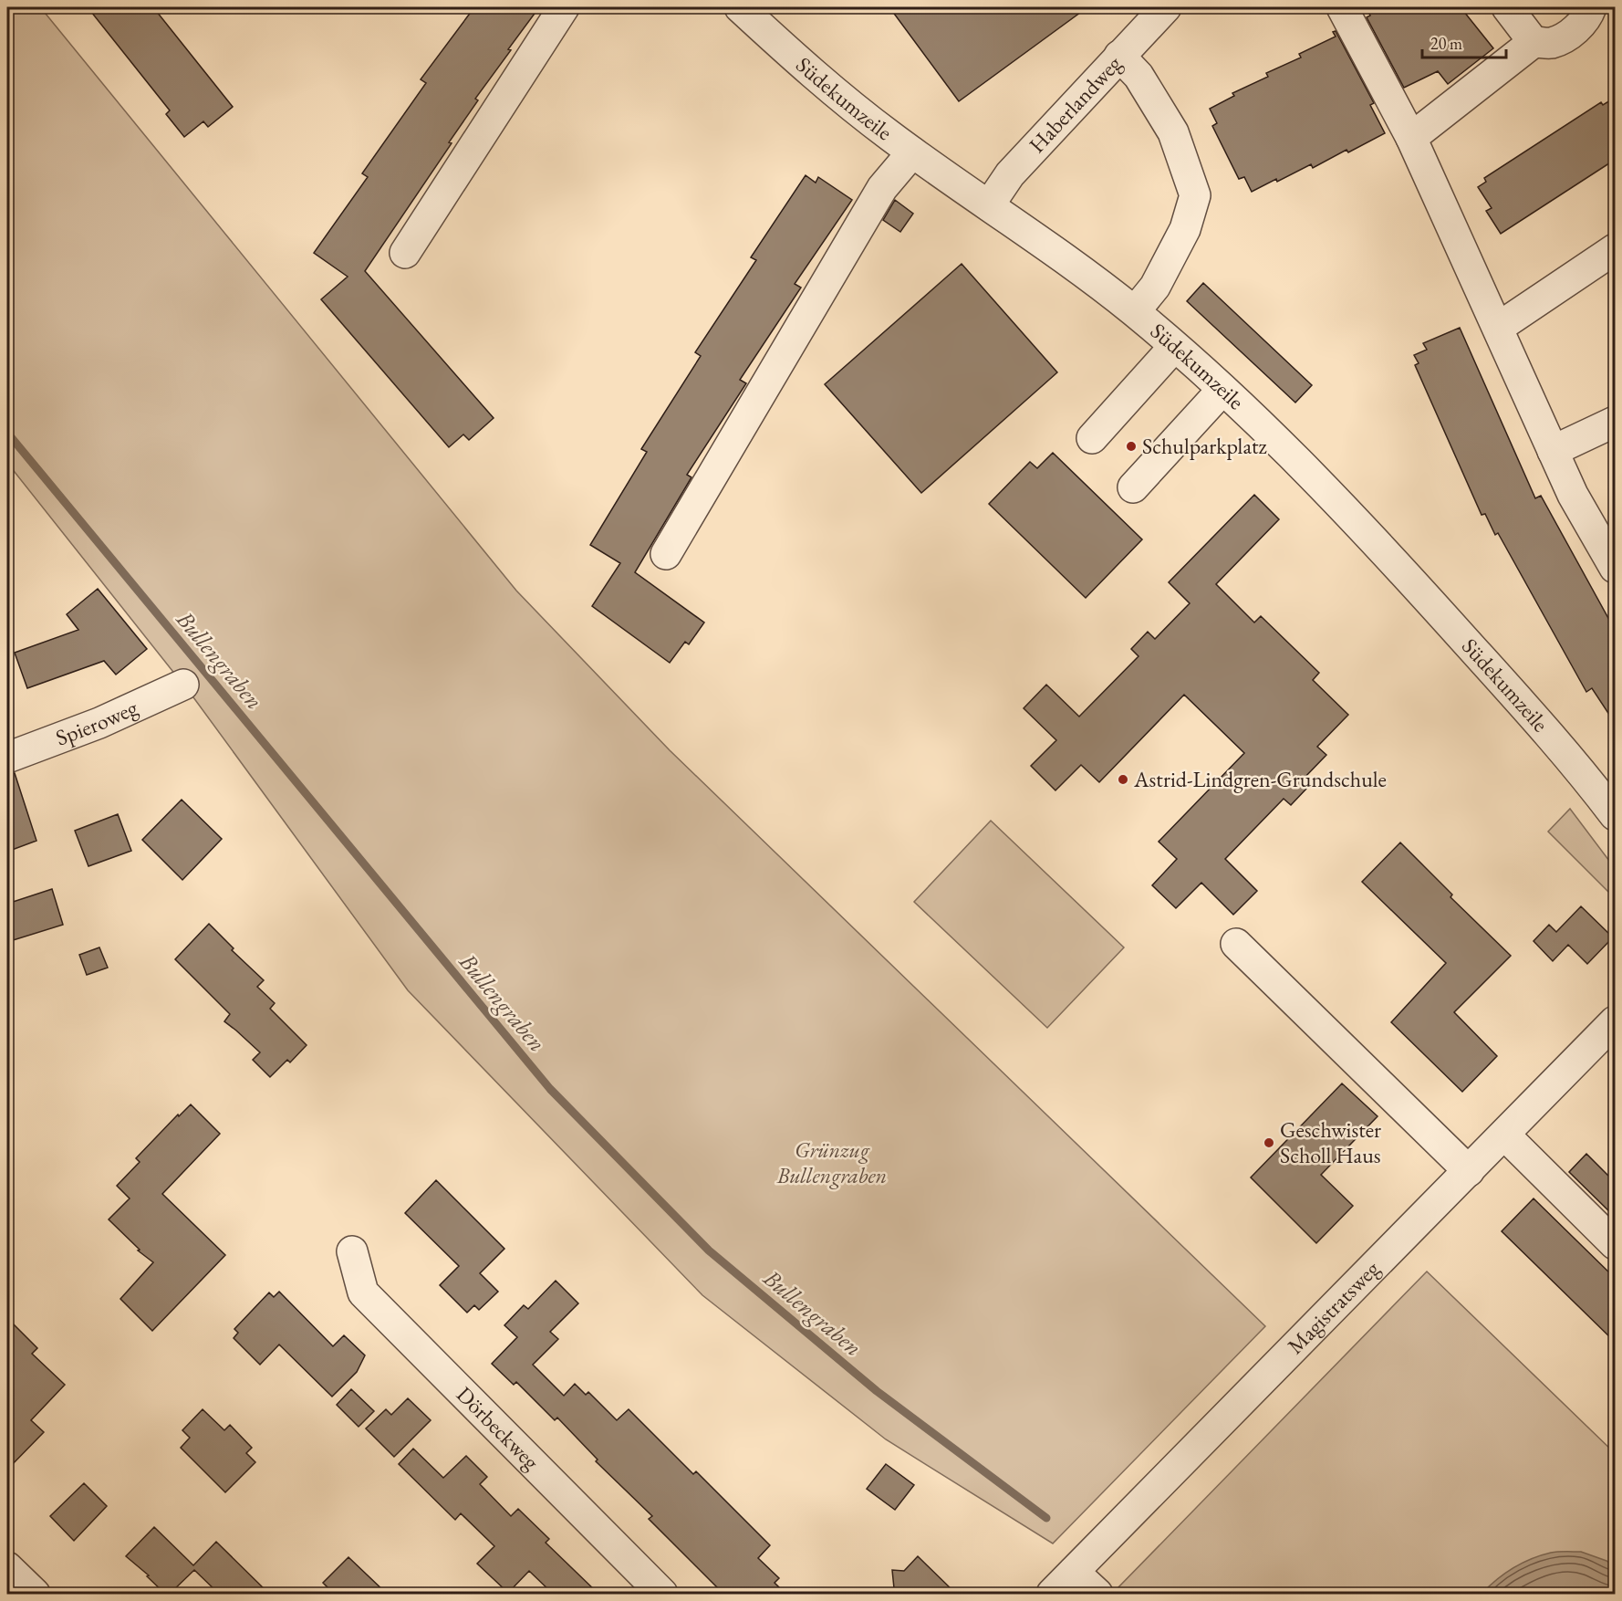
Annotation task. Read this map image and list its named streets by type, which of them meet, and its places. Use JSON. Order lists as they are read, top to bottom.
{
  "streets": {
    "street": [
      "Südekumzeile",
      "Haberlandweg",
      "Spieroweg",
      "Magistratsweg",
      "Dörbeckweg"
    ]
  },
  "crossings": [
    ["Südekumzeile", "Haberlandweg"]
  ],
  "water": ["Bullengraben"],
  "parks": ["Grünzug Bullengraben"],
  "places": ["Schulparkplatz", "Astrid-Lindgren-Grundschule", "Geschwister Scholl Haus"],
  "scale_bar": "20 m"
}
